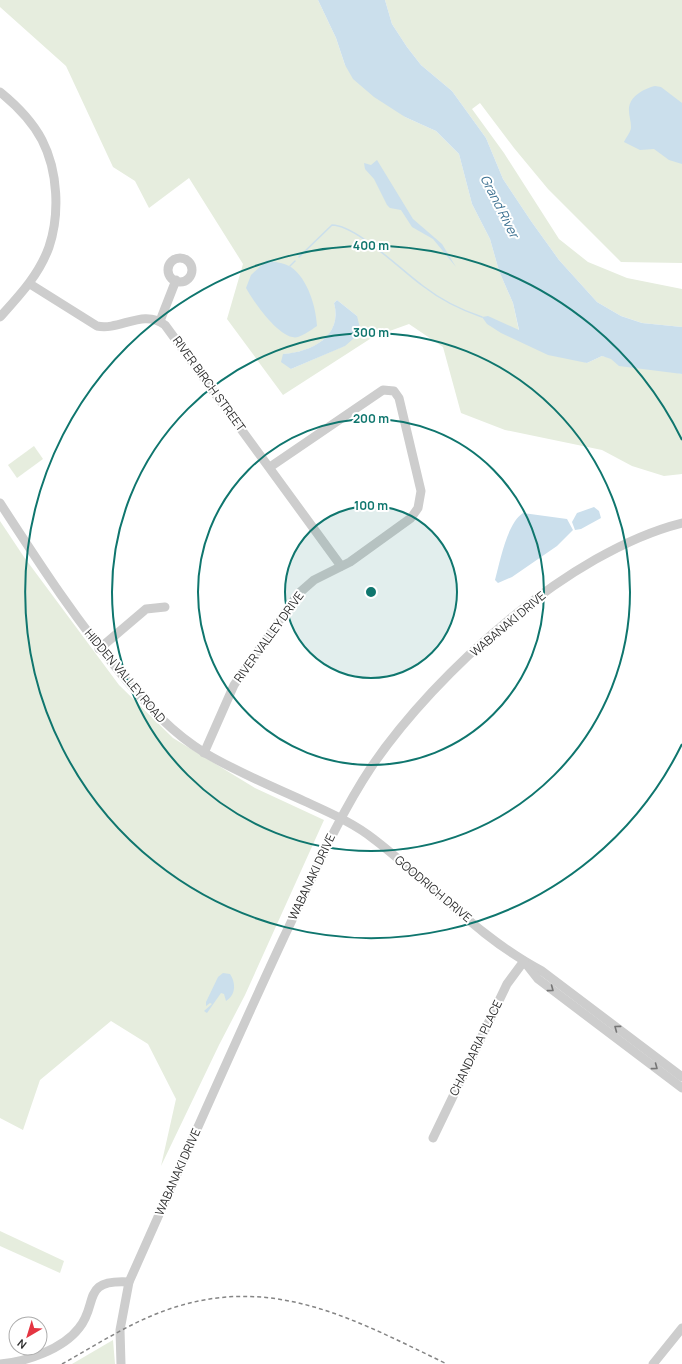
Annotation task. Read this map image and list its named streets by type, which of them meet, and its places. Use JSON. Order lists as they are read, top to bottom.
{
  "streets": {
    "street": [
      "RIVER BIRCH STREET",
      "WABANAKI DRIVE",
      "RIVER VALLEY DRIVE",
      "HIDDEN VALLEY ROAD",
      "GOODRICH DRIVE",
      "CHANDARIA PLACE"
    ]
  },
  "crossings": [
    ["RIVER BIRCH STREET", "RIVER VALLEY DRIVE"],
    ["WABANAKI DRIVE", "HIDDEN VALLEY ROAD"],
    ["WABANAKI DRIVE", "GOODRICH DRIVE"],
    ["RIVER VALLEY DRIVE", "HIDDEN VALLEY ROAD"],
    ["HIDDEN VALLEY ROAD", "GOODRICH DRIVE"],
    ["GOODRICH DRIVE", "CHANDARIA PLACE"]
  ],
  "water": ["Grand River"],
  "north": "bottom left",
  "rings": [
    "400 m",
    "300 m",
    "200 m",
    "100 m"
  ]
}
